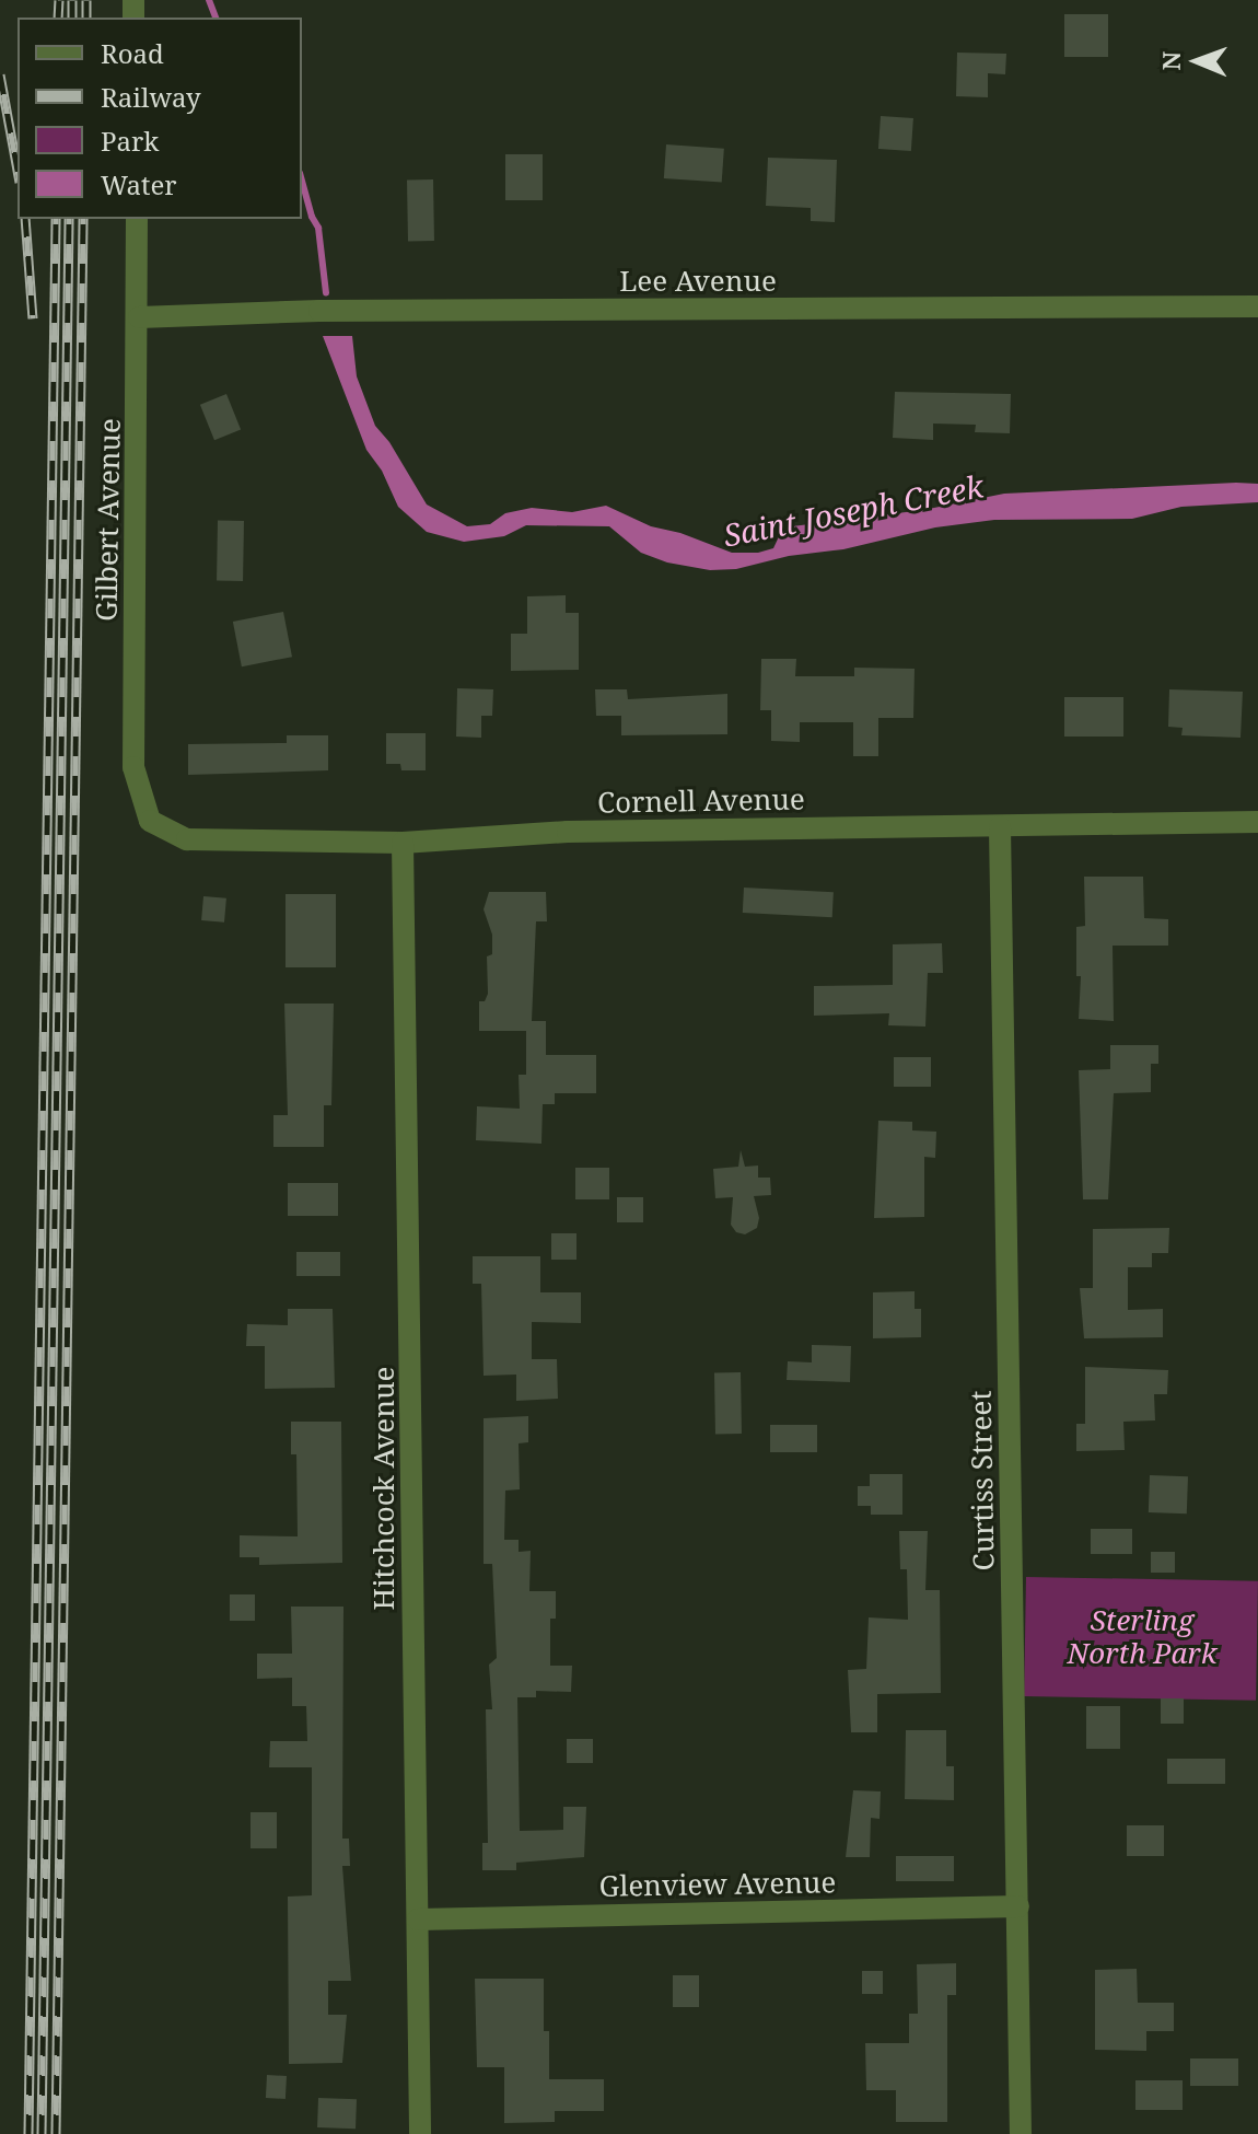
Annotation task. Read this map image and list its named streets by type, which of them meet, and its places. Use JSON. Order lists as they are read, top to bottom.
{
  "streets": {
    "street": [
      "Lee Avenue",
      "Gilbert Avenue",
      "Cornell Avenue",
      "Curtiss Street",
      "Hitchcock Avenue",
      "Glenview Avenue"
    ]
  },
  "crossings": [
    ["Lee Avenue", "Gilbert Avenue"],
    ["Gilbert Avenue", "Cornell Avenue"],
    ["Cornell Avenue", "Curtiss Street"],
    ["Cornell Avenue", "Hitchcock Avenue"],
    ["Curtiss Street", "Glenview Avenue"],
    ["Hitchcock Avenue", "Glenview Avenue"]
  ],
  "water": ["Saint Joseph Creek"],
  "parks": ["Sterling North Park"],
  "legend": [
    "Road",
    "Railway",
    "Park",
    "Water"
  ],
  "north": "left"
}
